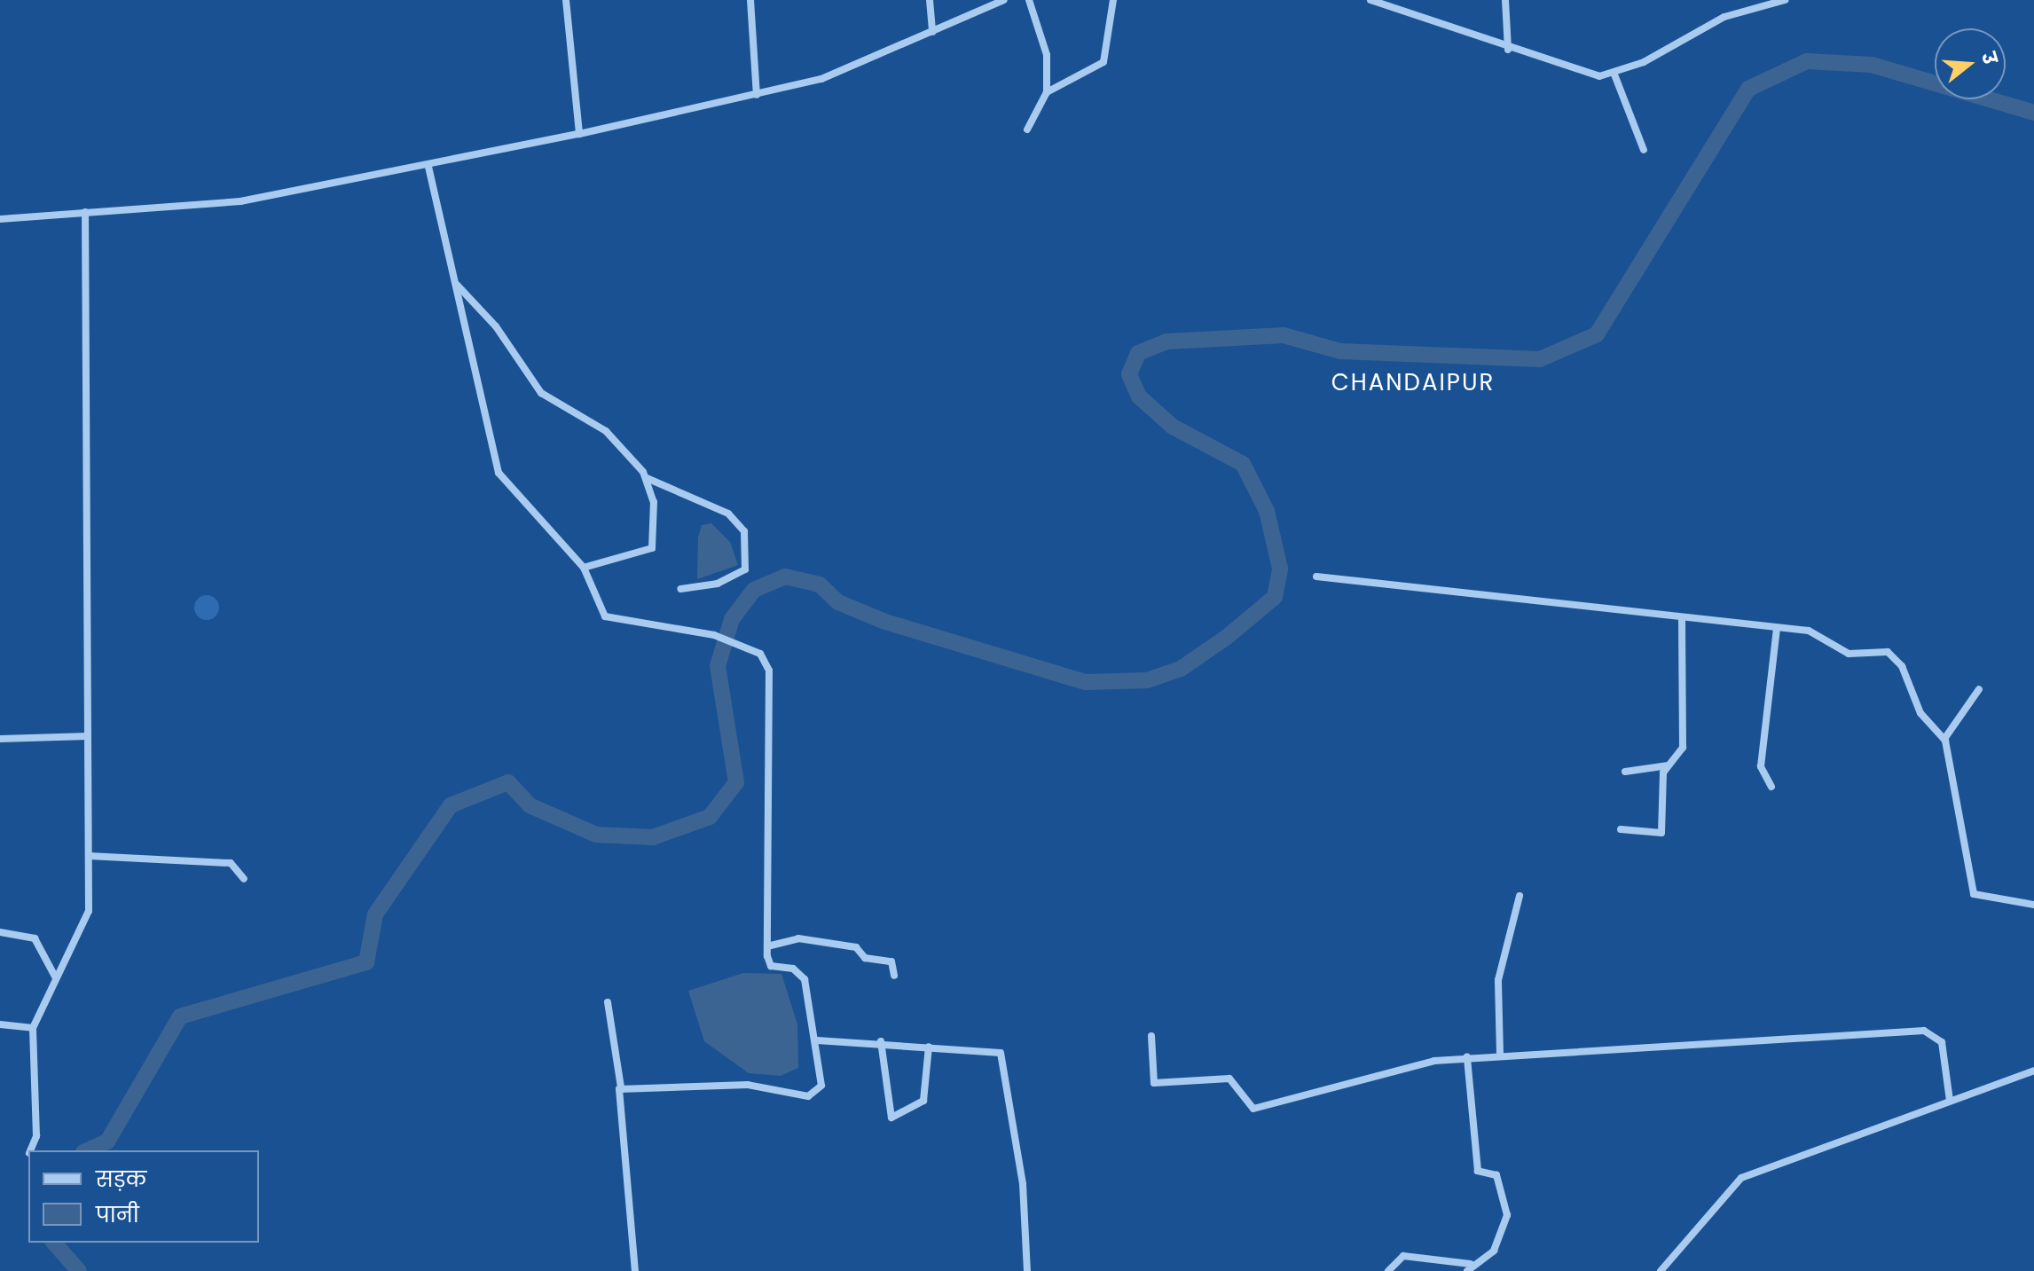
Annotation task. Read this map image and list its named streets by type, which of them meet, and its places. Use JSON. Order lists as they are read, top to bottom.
{
  "districts": ["CHANDAIPUR"],
  "legend": ["सड़क", "पानी"],
  "north": "right"
}
